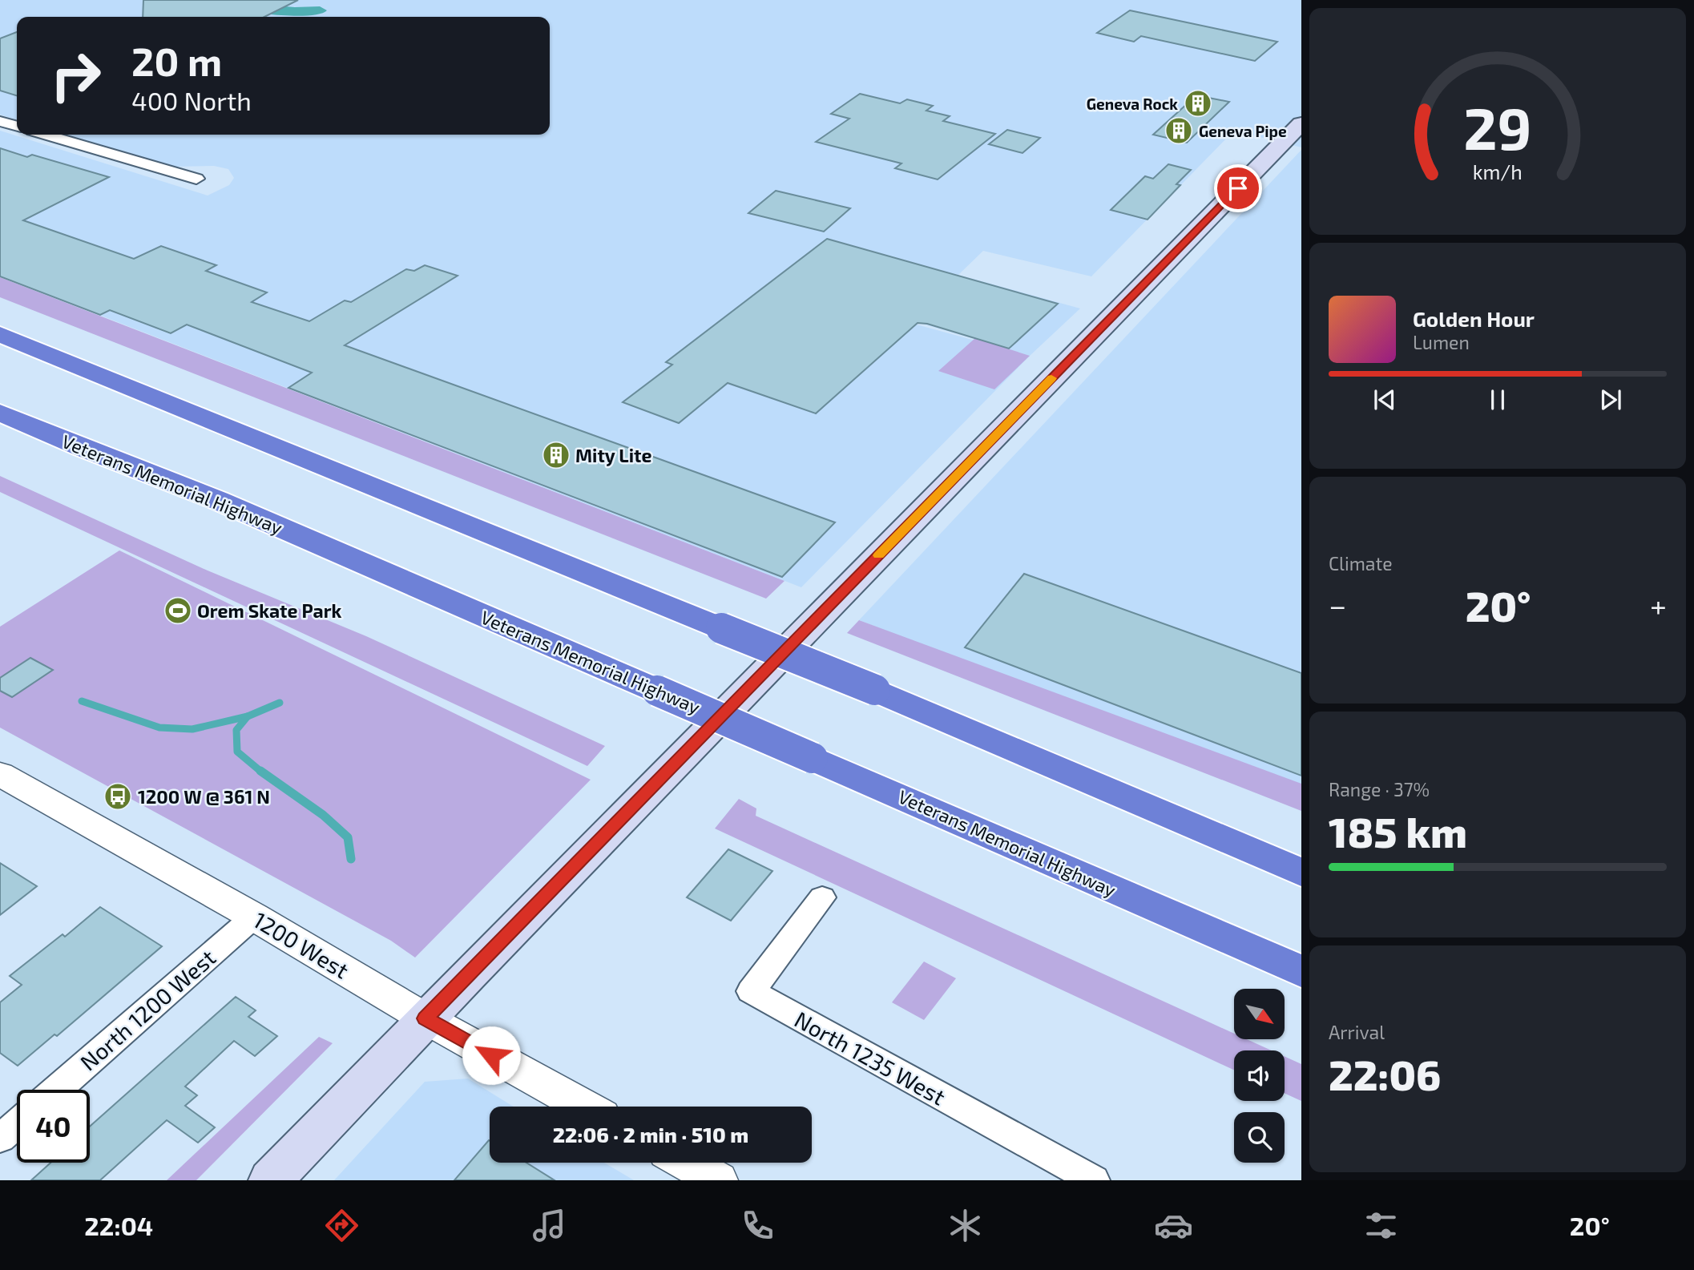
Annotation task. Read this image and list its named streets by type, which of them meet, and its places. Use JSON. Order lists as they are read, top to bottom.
{
  "streets": {
    "highway": ["Veterans Memorial Highway"],
    "street": ["1200 West", "North 1200 West", "North 1235 West"]
  },
  "crossings": [
    ["1200 West", "North 1200 West"]
  ],
  "places": {
    "building": ["Geneva Rock", "Geneva Pipe", "Mity Lite"],
    "sports": ["Orem Skate Park"],
    "bus stop": ["1200 W @ 361 N"]
  },
  "north": "bottom right",
  "page": {
    "turn": ["20 m", "400 North"],
    "song": ["Golden Hour", "Lumen"],
    "tile": [
      "Climate",
      ["Range · 37%", "185 km"],
      ["Arrival", "22:06"]
    ],
    "heat": ["−", "20°", "+"],
    "limit": "40",
    "trip": "22:06 · 2 min · 510 m",
    "tabs": ["22:04", "20°"],
    "gauge": ["29", "km/h"]
  }
}
